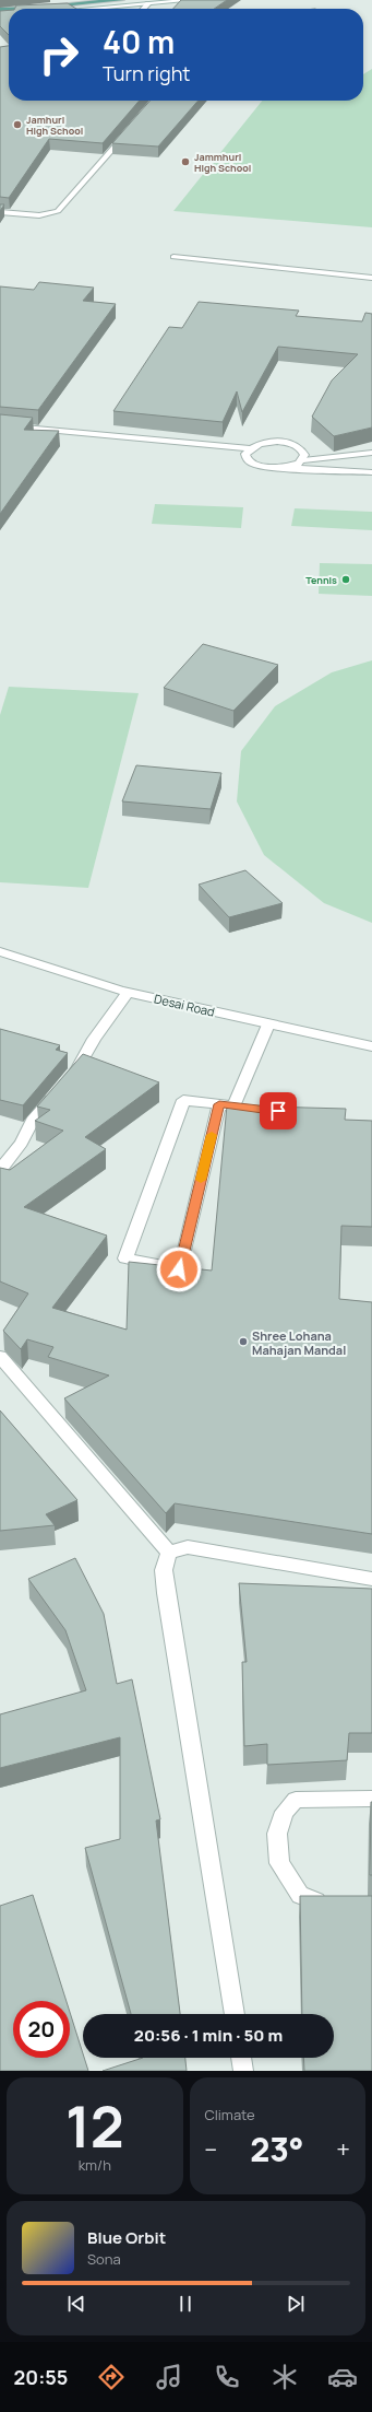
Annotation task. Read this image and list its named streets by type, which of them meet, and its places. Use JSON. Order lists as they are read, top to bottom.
{
  "streets": {
    "street": ["Desai Road"]
  },
  "places": [
    "Jamhuri High School",
    "Jammhuri High School",
    "Tennis",
    "Shree Lohana Mahajan Mandal"
  ],
  "page": {
    "turn": ["40 m", "Turn right"],
    "limit": "20",
    "trip": "20:56 · 1 min · 50 m",
    "tile": [
      ["12", "km/h"],
      "Climate"
    ],
    "heat": ["−", "23°", "+"],
    "song": ["Blue Orbit", "Sona"],
    "tabs": "20:55"
  }
}
